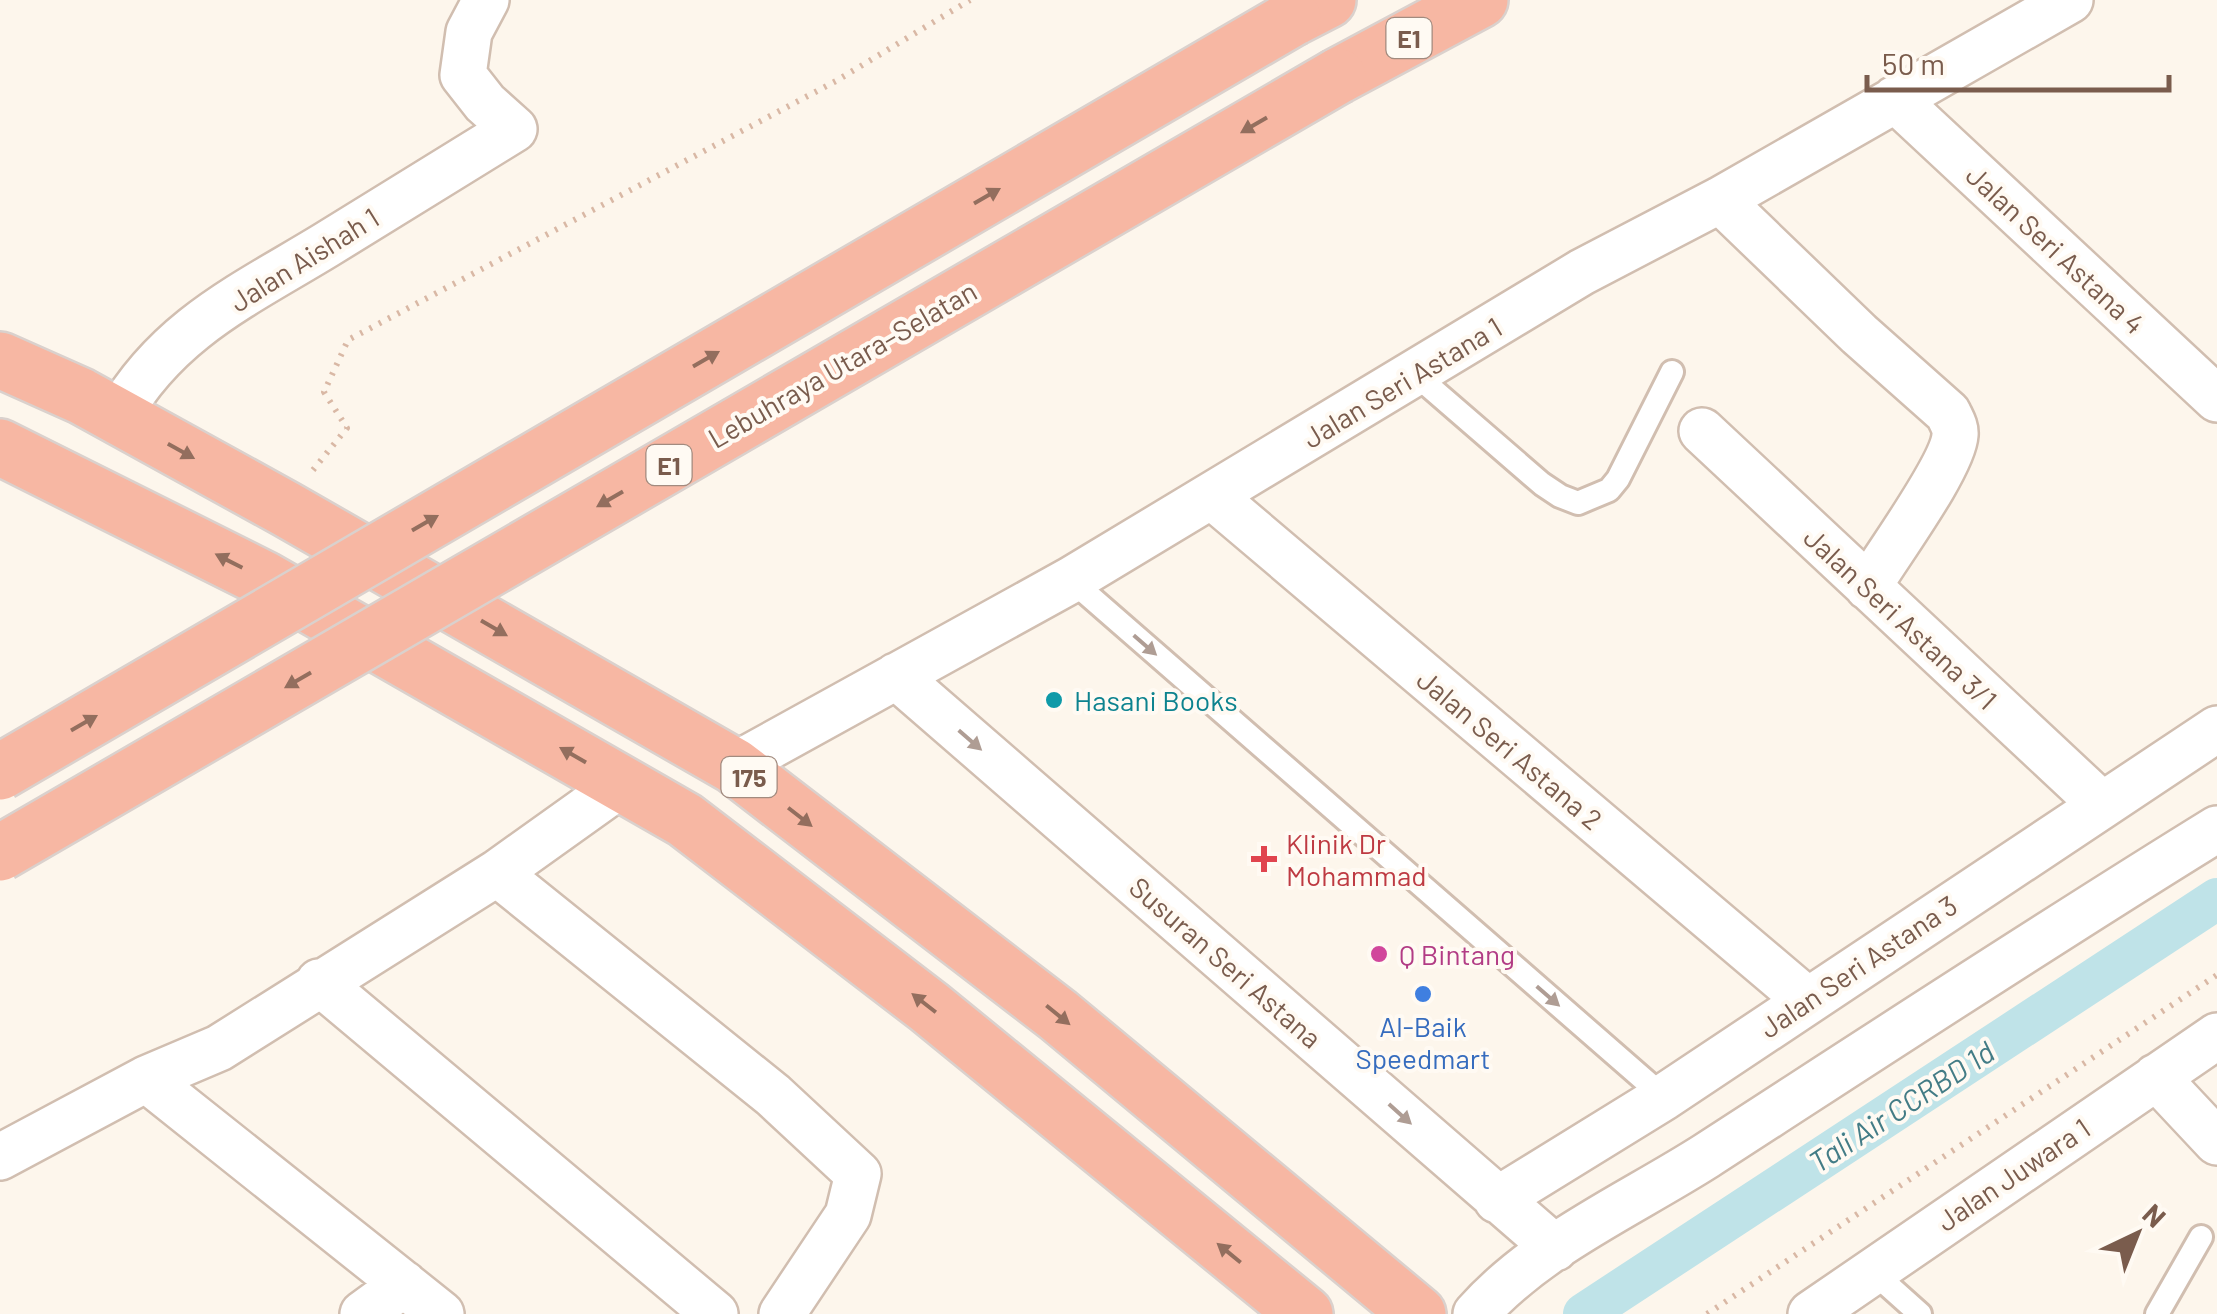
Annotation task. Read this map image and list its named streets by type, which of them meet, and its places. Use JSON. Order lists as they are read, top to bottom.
{
  "streets": {
    "highway": ["E1", "Lebuhraya Utara–Selatan", "175"],
    "street": [
      "Jalan Seri Astana 4",
      "Jalan Aishah 1",
      "Jalan Seri Astana 1",
      "Jalan Seri Astana 3/1",
      "Jalan Seri Astana 2",
      "Susuran Seri Astana",
      "Jalan Seri Astana 3",
      "Jalan Juwara 1"
    ]
  },
  "crossings": [
    ["Jalan Seri Astana 4", "Jalan Seri Astana 1"],
    ["Jalan Aishah 1", "175"],
    ["Jalan Seri Astana 1", "Jalan Seri Astana 2"],
    ["Jalan Seri Astana 1", "175"],
    ["Jalan Seri Astana 1", "Susuran Seri Astana"],
    ["Jalan Seri Astana 3/1", "Jalan Seri Astana 3"],
    ["Jalan Seri Astana 2", "Jalan Seri Astana 3"],
    ["Susuran Seri Astana", "Jalan Seri Astana 3"]
  ],
  "one_way": ["Susuran Seri Astana"],
  "water": ["Tali Air CCRBD 1d"],
  "places": {
    "other": ["Hasani Books", "Q Bintang", "Al-Baik Speedmart"],
    "health": ["Klinik Dr Mohammad"]
  },
  "scale_bar": "50 m",
  "north": "top right"
}
